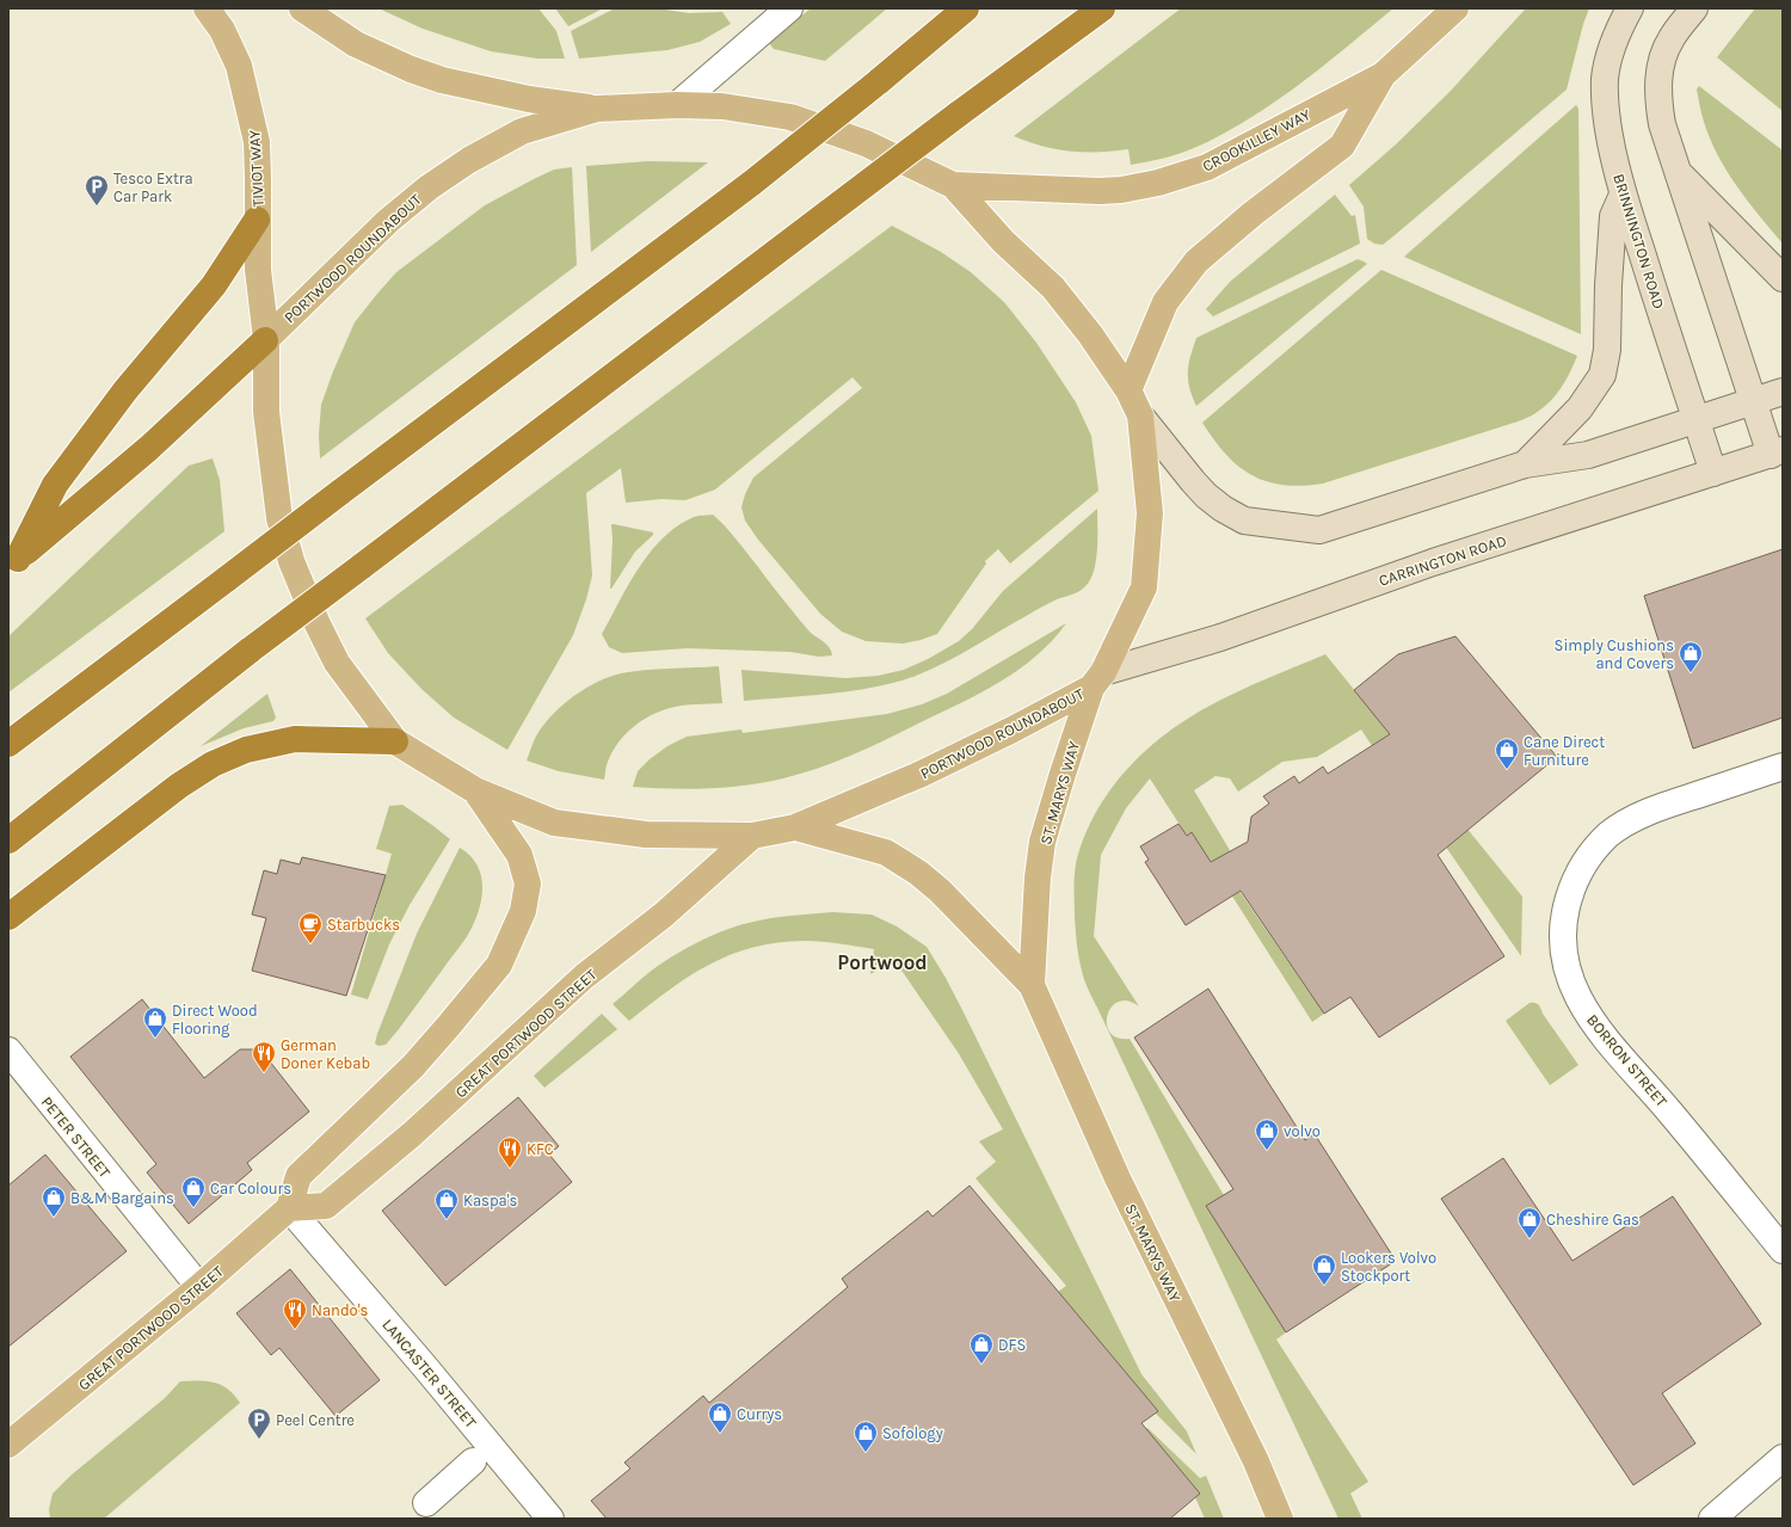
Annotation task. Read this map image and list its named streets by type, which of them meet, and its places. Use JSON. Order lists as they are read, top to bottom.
{
  "streets": {
    "main road": [
      "CROOKILLEY WAY",
      "TIVIOT WAY",
      "PORTWOOD ROUNDABOUT",
      "ST. MARYS WAY",
      "GREAT PORTWOOD STREET"
    ],
    "street": [
      "BRINNINGTON ROAD",
      "CARRINGTON ROAD",
      "BORRON STREET",
      "PETER STREET",
      "LANCASTER STREET"
    ]
  },
  "crossings": [
    ["CROOKILLEY WAY", "PORTWOOD ROUNDABOUT"],
    ["TIVIOT WAY", "PORTWOOD ROUNDABOUT"],
    ["BRINNINGTON ROAD", "CARRINGTON ROAD"],
    ["PORTWOOD ROUNDABOUT", "CARRINGTON ROAD"],
    ["PORTWOOD ROUNDABOUT", "ST. MARYS WAY"],
    ["PORTWOOD ROUNDABOUT", "GREAT PORTWOOD STREET"],
    ["CARRINGTON ROAD", "ST. MARYS WAY"],
    ["GREAT PORTWOOD STREET", "PETER STREET"],
    ["GREAT PORTWOOD STREET", "LANCASTER STREET"]
  ],
  "districts": ["Portwood"],
  "places": {
    "parking": ["Tesco Extra Car Park", "Peel Centre"],
    "shop": [
      "Simply Cushions and Covers",
      "Cane Direct Furniture",
      "Direct Wood Flooring",
      "volvo",
      "Car Colours",
      "B&M Bargains",
      "Kaspa's",
      "Cheshire Gas",
      "Lookers Volvo Stockport",
      "DFS",
      "Currys",
      "Sofology"
    ],
    "cafe": ["Starbucks"],
    "restaurant": ["German Doner Kebab", "KFC", "Nando's"]
  }
}
